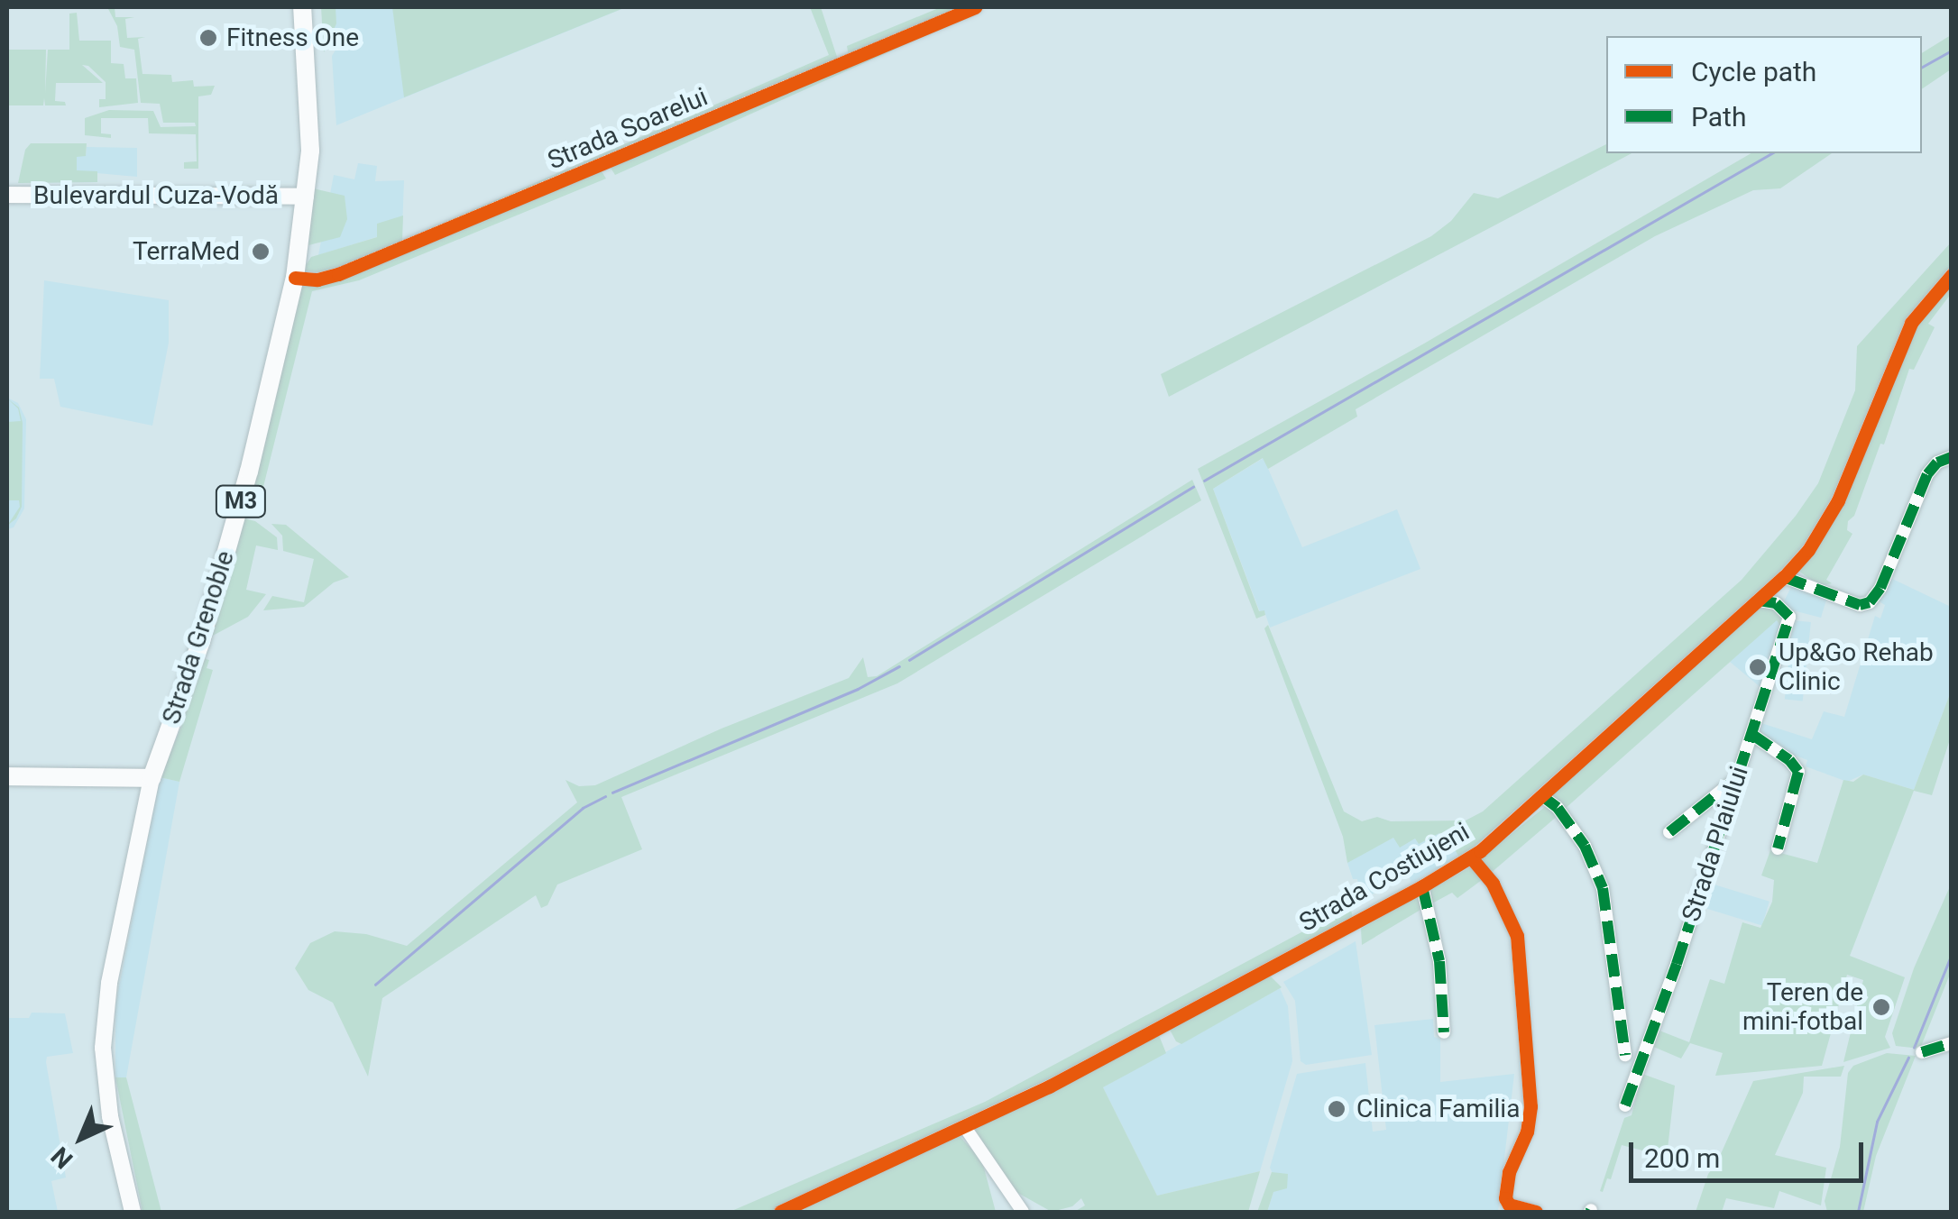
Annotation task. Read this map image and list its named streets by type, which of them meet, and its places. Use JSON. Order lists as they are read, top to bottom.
{
  "streets": {
    "highway": ["M3", "Strada Grenoble"],
    "main road": ["Bulevardul Cuza-Vodă"],
    "street": ["Strada Soarelui", "Strada Plaiului", "Strada Costiujeni"]
  },
  "crossings": [
    ["Strada Soarelui", "Strada Grenoble"],
    ["Bulevardul Cuza-Vodă", "Strada Grenoble"],
    ["Strada Plaiului", "Strada Costiujeni"]
  ],
  "places": [
    "Fitness One",
    "TerraMed",
    "Up&Go Rehab Clinic",
    "Teren de mini-fotbal",
    "Clinica Familia"
  ],
  "legend": ["Cycle path", "Path"],
  "scale_bar": "200 m",
  "north": "bottom left"
}
